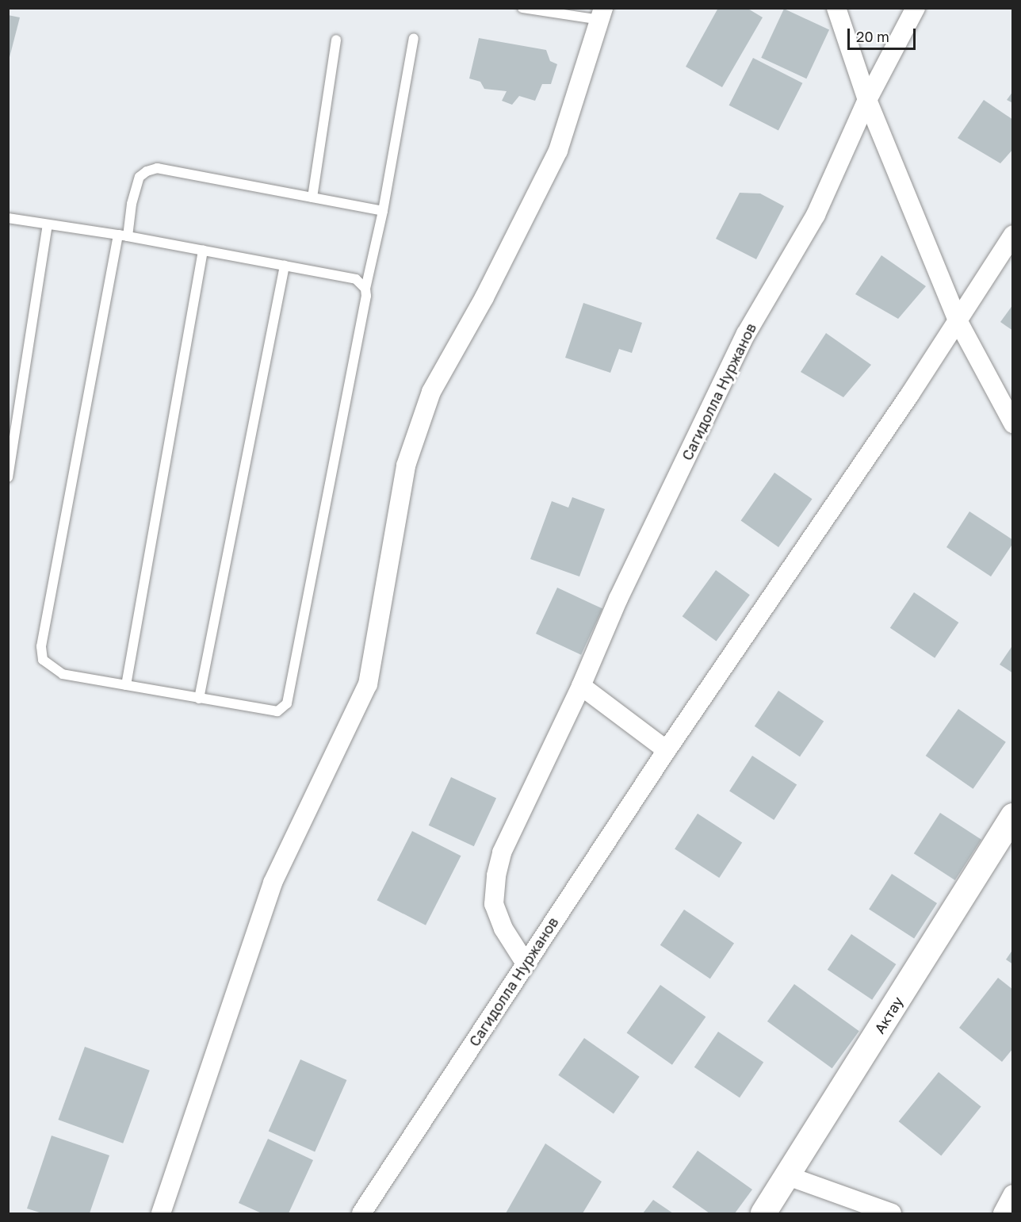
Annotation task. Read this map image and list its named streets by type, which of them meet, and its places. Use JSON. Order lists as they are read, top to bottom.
{
  "streets": {
    "street": ["Сагидолла Нуржанов", "Актау"]
  },
  "scale_bar": "20 m"
}
